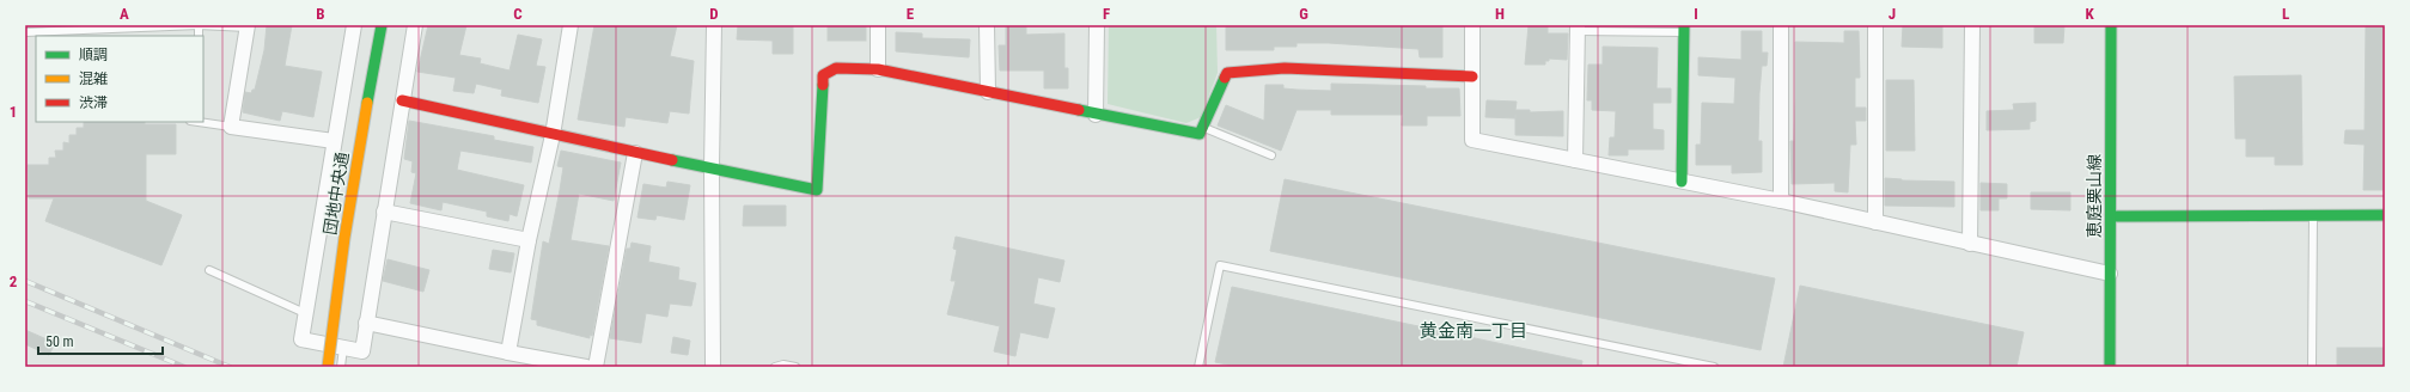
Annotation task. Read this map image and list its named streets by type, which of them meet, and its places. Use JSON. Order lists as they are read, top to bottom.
{
  "streets": {
    "street": ["団地中央通", "恵庭栗山線"]
  },
  "districts": ["黄金南一丁目"],
  "legend": ["順調", "混雑", "渋滞"],
  "scale_bar": "50 m",
  "grid": {
    "columns": [
      "A",
      "B",
      "C",
      "D",
      "E",
      "F",
      "G",
      "H",
      "I",
      "J",
      "K",
      "L"
    ],
    "rows": ["1", "2"]
  }
}
